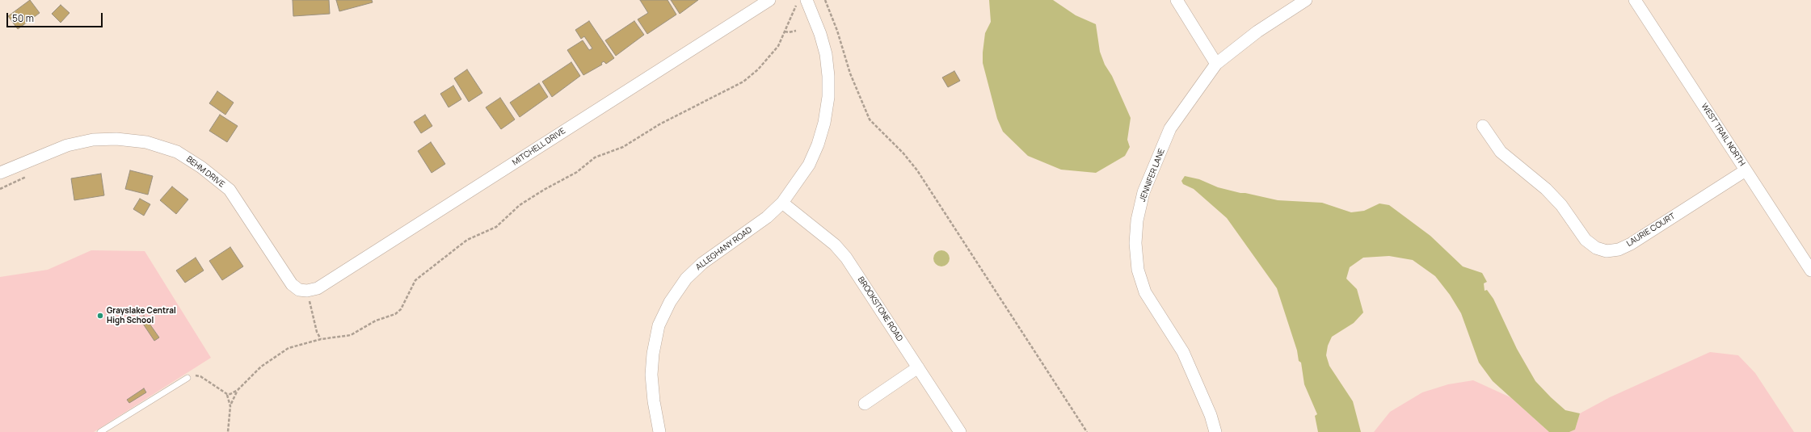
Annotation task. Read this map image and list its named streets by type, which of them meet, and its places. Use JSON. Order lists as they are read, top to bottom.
{
  "streets": {
    "street": [
      "WEST TRAIL NORTH",
      "MITCHELL DRIVE",
      "BEHM DRIVE",
      "JENNIFER LANE",
      "LAURIE COURT",
      "ALLEGHANY ROAD",
      "BROOKSTONE ROAD"
    ]
  },
  "crossings": [
    ["WEST TRAIL NORTH", "LAURIE COURT"],
    ["MITCHELL DRIVE", "BEHM DRIVE"],
    ["ALLEGHANY ROAD", "BROOKSTONE ROAD"]
  ],
  "places": ["Grayslake Central High School"],
  "scale_bar": "50 m"
}
